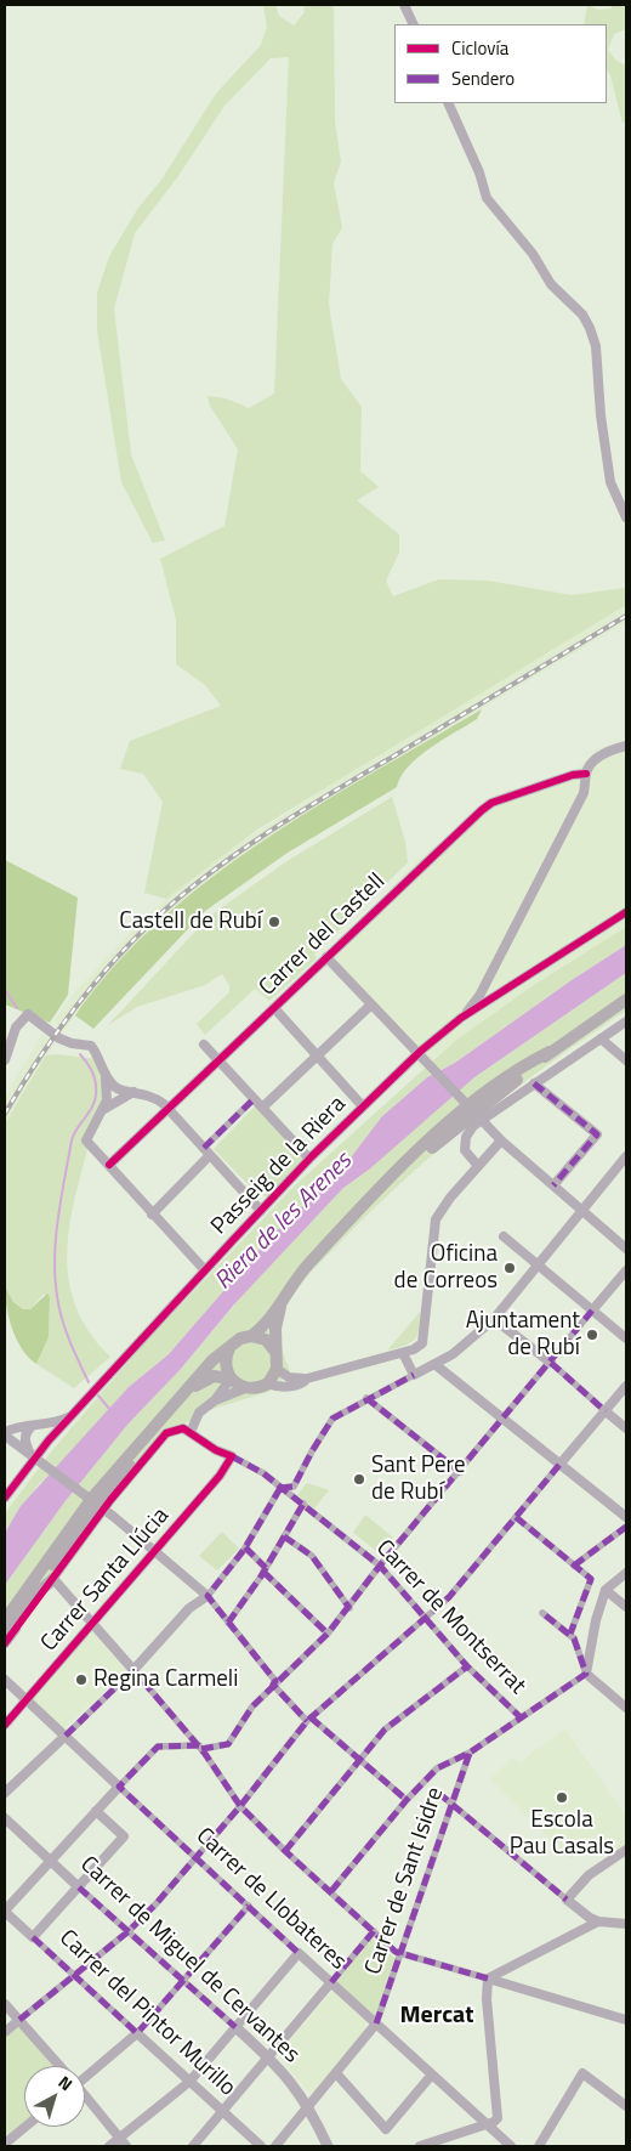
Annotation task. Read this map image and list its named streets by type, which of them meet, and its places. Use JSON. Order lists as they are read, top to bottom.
{
  "streets": {
    "street": [
      "Carrer del Castell",
      "Passeig de la Riera",
      "Carrer Santa Llúcia",
      "Carrer de Montserrat",
      "Carrer de Sant Isidre",
      "Carrer de Llobateres",
      "Carrer de Miguel de Cervantes",
      "Carrer del Pintor Murillo"
    ]
  },
  "crossings": [
    ["Carrer Santa Llúcia", "Carrer de Montserrat"],
    ["Carrer Santa Llúcia", "Carrer de Llobateres"],
    ["Carrer de Sant Isidre", "Carrer de Llobateres"]
  ],
  "districts": ["Mercat"],
  "water": ["Riera de les Arenes"],
  "places": [
    "Castell de Rubí",
    "Oficina de Correos",
    "Ajuntament de Rubí",
    "Sant Pere de Rubí",
    "Regina Carmeli",
    "Escola Pau Casals"
  ],
  "legend": ["Ciclovía", "Sendero"],
  "north": "top right"
}
